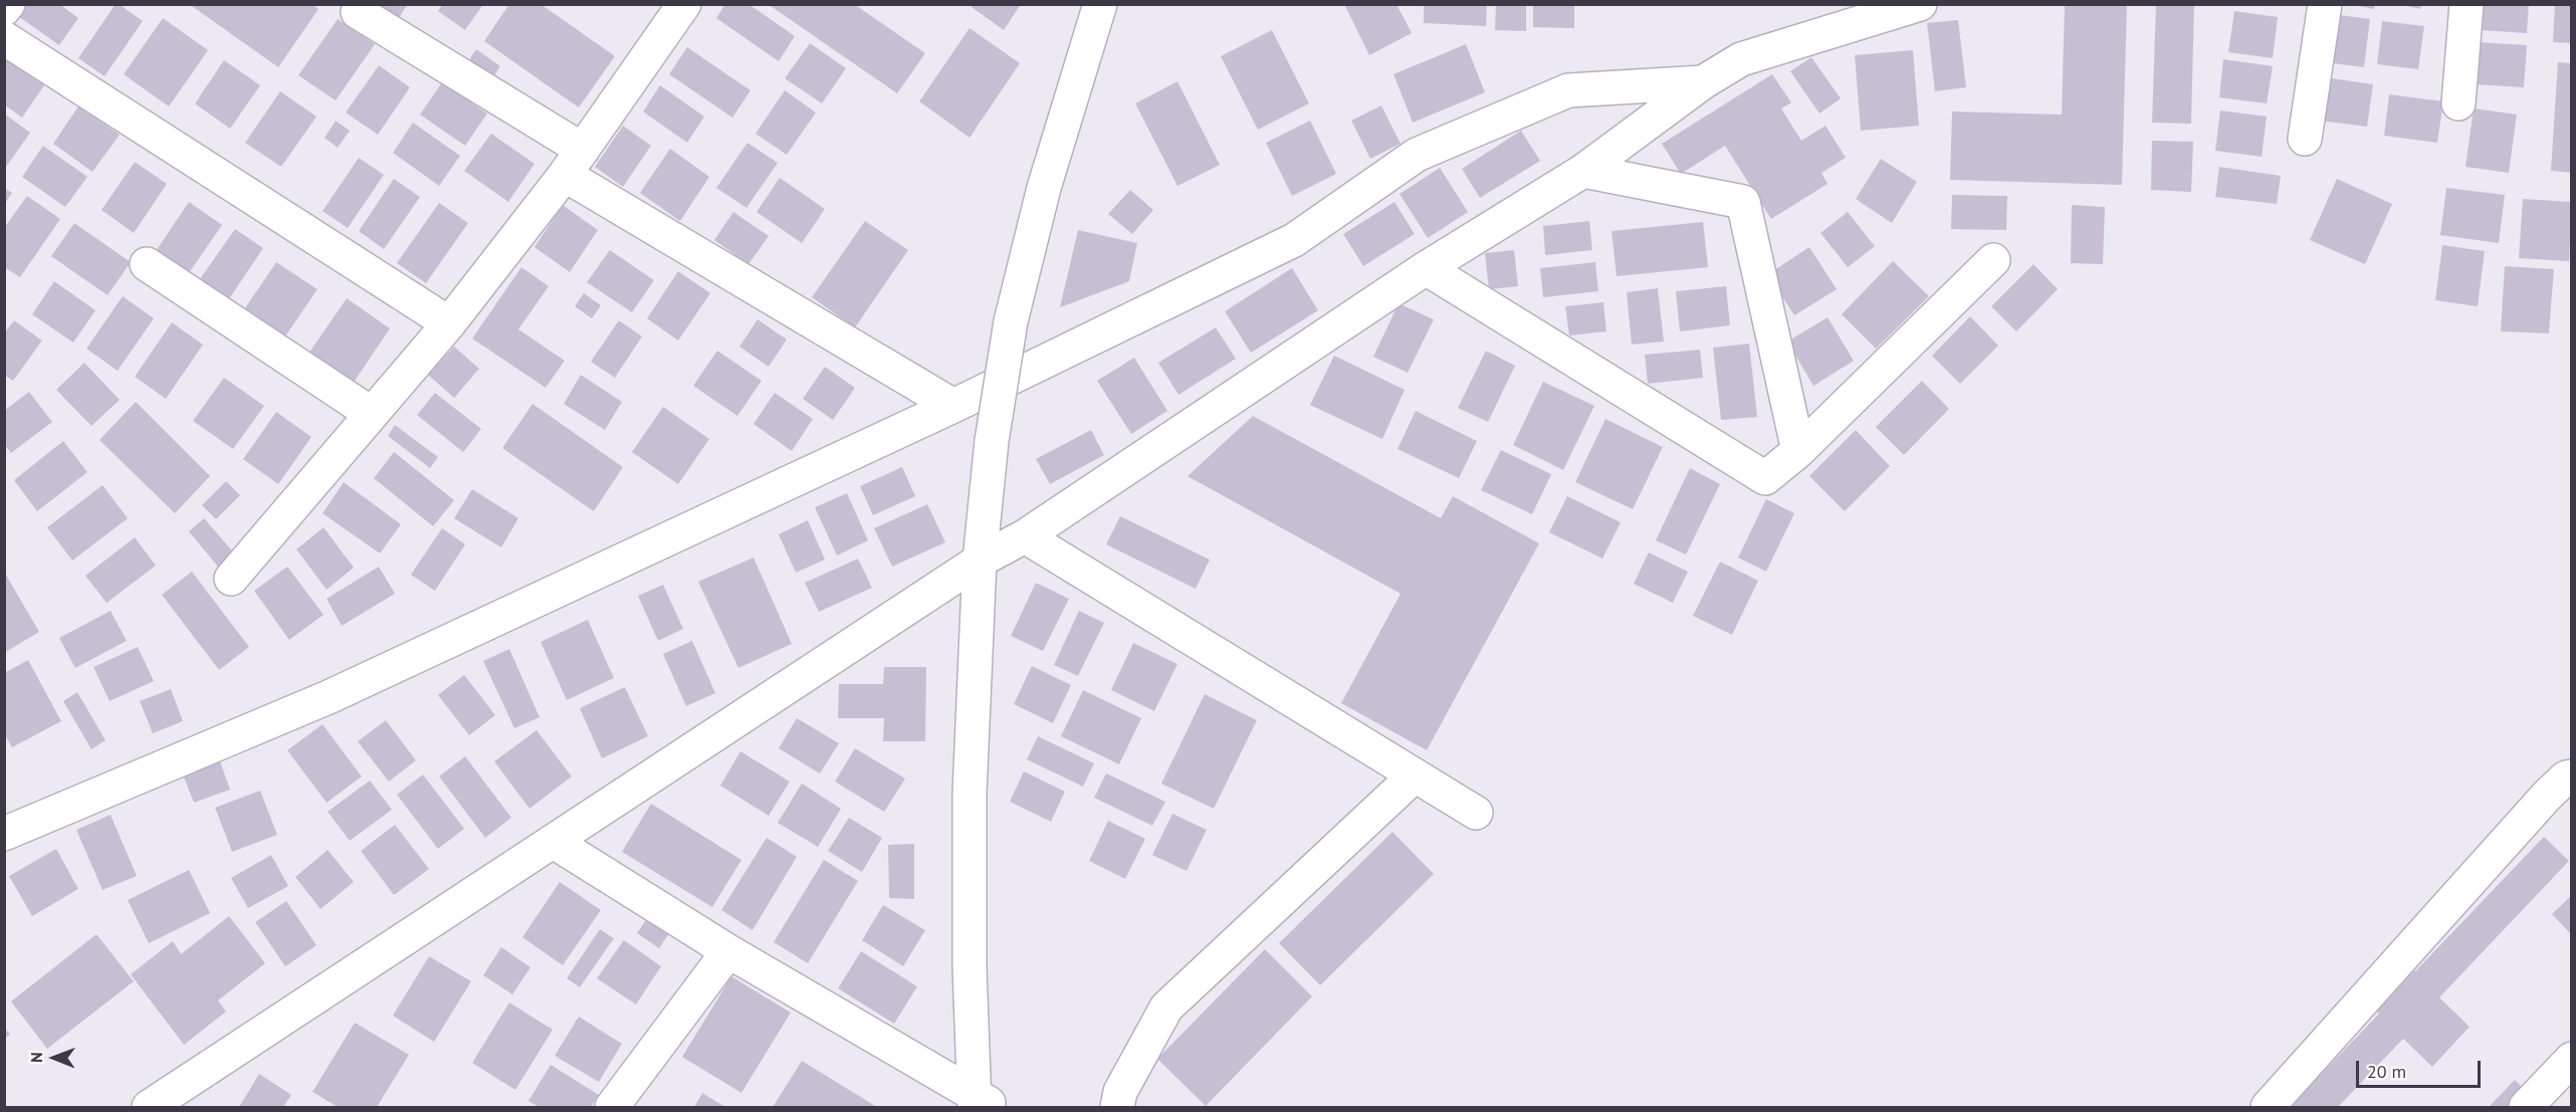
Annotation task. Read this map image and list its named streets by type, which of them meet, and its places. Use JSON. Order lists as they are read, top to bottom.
{
  "scale_bar": "20 m",
  "north": "left"
}
